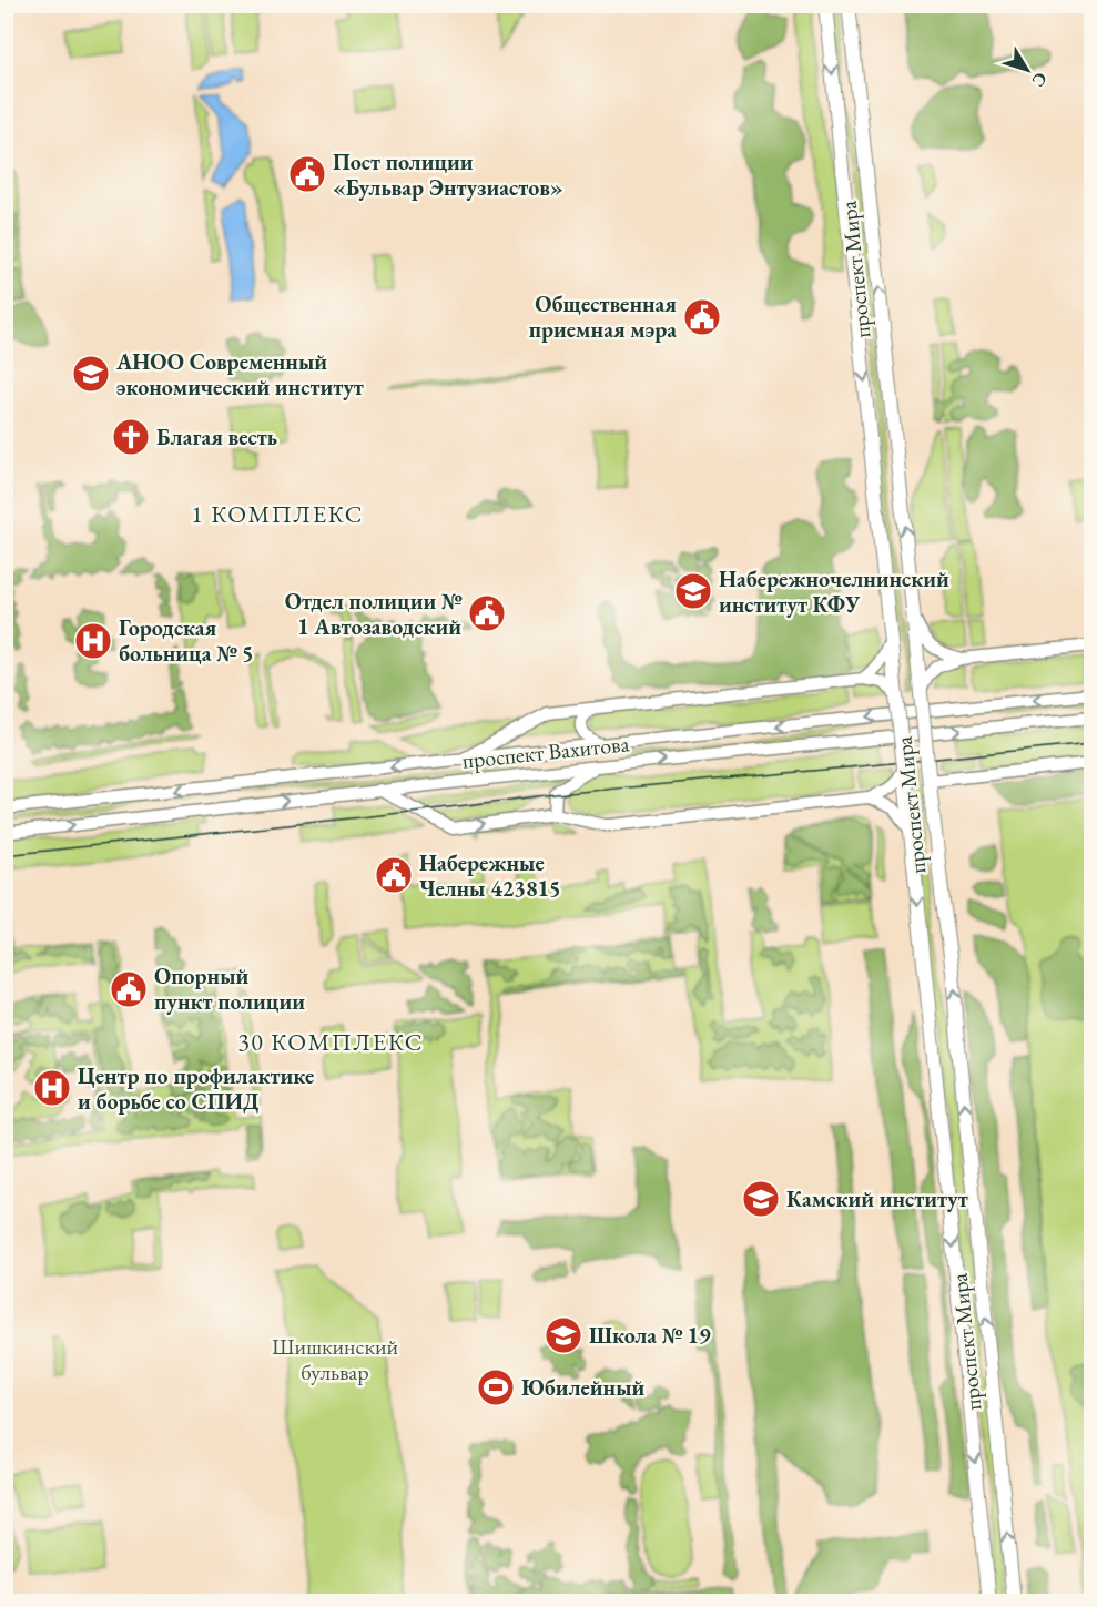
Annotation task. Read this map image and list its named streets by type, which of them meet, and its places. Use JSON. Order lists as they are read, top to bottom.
{
  "streets": {
    "main road": ["проспект Мира", "проспект Вахитова"]
  },
  "districts": ["1 КОМПЛЕКС", "30 КОМПЛЕКС"],
  "parks": ["Шишкинский бульвар"],
  "places": {
    "public building": [
      "Пост полиции «Бульвар Энтузиастов»",
      "Общественная приемная мэра",
      "Отдел полиции № 1 Автозаводский",
      "Набережные Челны 423815",
      "Опорный пункт полиции"
    ],
    "school or university": [
      "АНОО Современный экономический институт",
      "Набережночелнинский институт КФУ",
      "Камский институт",
      "Школа № 19"
    ],
    "church": ["Благая весть"],
    "hospital": ["Городская больница № 5", "Центр по профилактике и борьбе со СПИД"],
    "sports": ["Юбилейный"]
  },
  "north": "bottom right"
}
